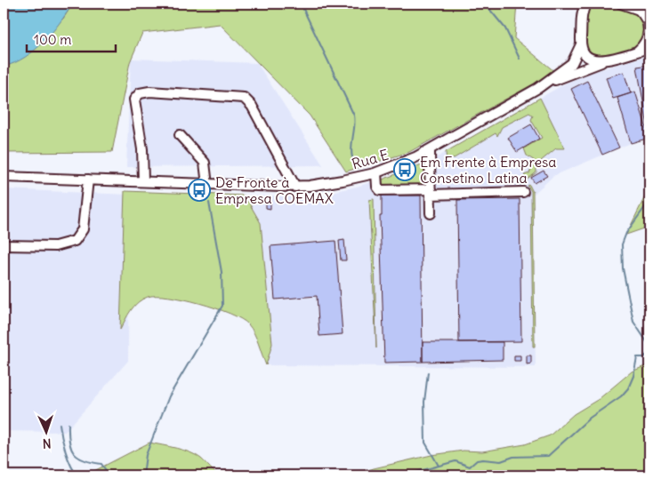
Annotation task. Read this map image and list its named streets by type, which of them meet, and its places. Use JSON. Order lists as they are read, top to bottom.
{
  "streets": {
    "street": ["Rua E"]
  },
  "places": {
    "bus stop": ["Em Frente à Empresa Consetino Latina", "De Fronte à Empresa COEMAX"]
  },
  "scale_bar": "100 m",
  "north": "bottom"
}
